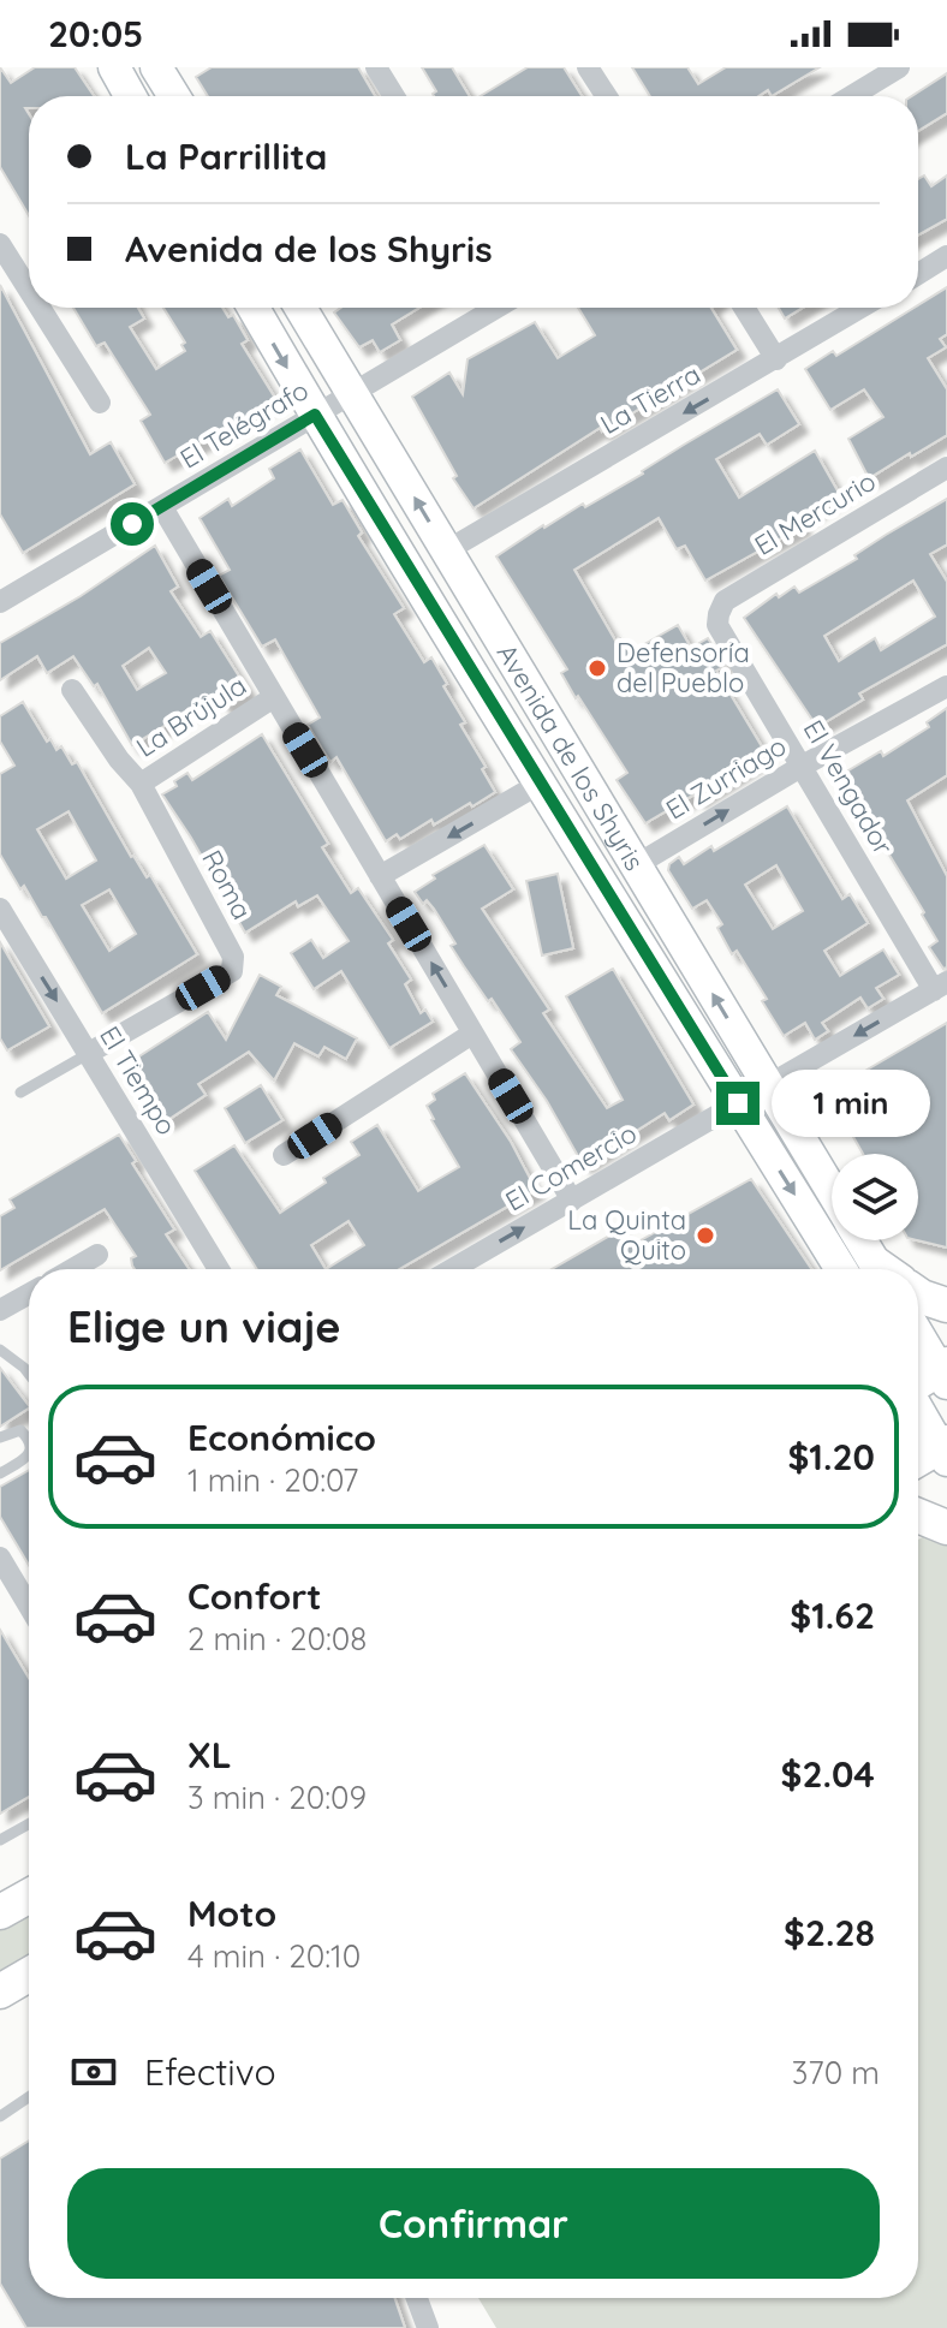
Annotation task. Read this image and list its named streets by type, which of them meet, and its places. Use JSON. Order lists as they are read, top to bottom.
{
  "streets": {
    "main road": ["Avenida de los Shyris"],
    "street": [
      "La Tierra",
      "El Telégrafo",
      "El Mercurio",
      "La Brújula",
      "El Zurriago",
      "El Vengador",
      "Roma",
      "El Tiempo",
      "El Comercio"
    ]
  },
  "crossings": [
    ["La Tierra", "Avenida de los Shyris"],
    ["El Telégrafo", "Avenida de los Shyris"],
    ["El Mercurio", "El Vengador"],
    ["La Brújula", "Roma"],
    ["Avenida de los Shyris", "El Zurriago"],
    ["Avenida de los Shyris", "El Comercio"],
    ["El Zurriago", "El Vengador"],
    ["Roma", "El Tiempo"]
  ],
  "one_way": ["La Tierra", "El Zurriago", "El Tiempo"],
  "places": ["Defensoría del Pueblo", "La Quinta Quito"],
  "page": {
    "status": "20:05",
    "banner": ["La Parrillita", "Avenida de los Shyris"],
    "bubble": "1 min",
    "heading": "Elige un viaje",
    "list": [
      {
        "name": "Económico",
        "note": "1 min · 20:07",
        "value": "$1.20"
      },
      {
        "name": "Confort",
        "note": "2 min · 20:08",
        "value": "$1.62"
      },
      {
        "name": "XL",
        "note": "3 min · 20:09",
        "value": "$2.04"
      },
      {
        "name": "Moto",
        "note": "4 min · 20:10",
        "value": "$2.28"
      }
    ],
    "pay": ["Efectivo", "370 m"],
    "buttons": "Confirmar"
  }
}
